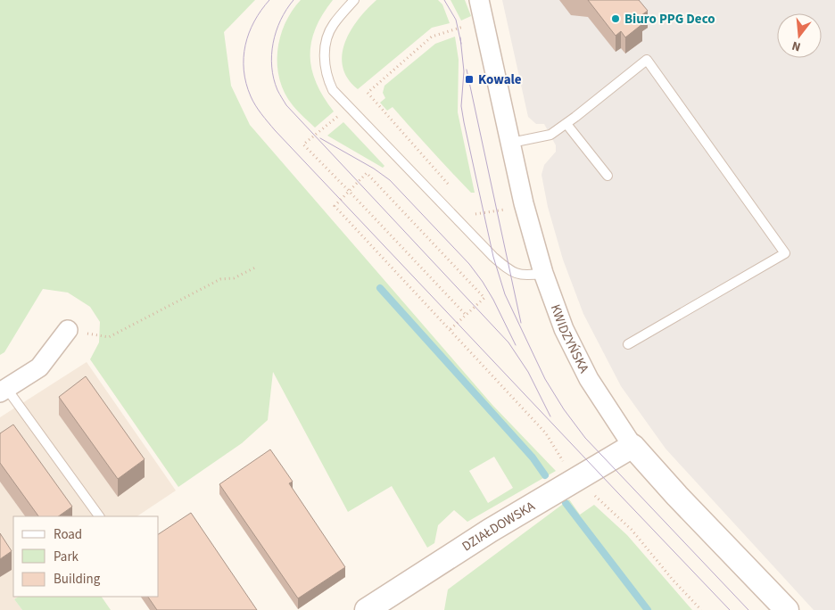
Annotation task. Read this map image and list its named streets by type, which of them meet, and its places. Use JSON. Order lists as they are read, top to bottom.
{
  "streets": {
    "street": ["KWIDZYŃSKA", "DZIAŁDOWSKA"]
  },
  "crossings": [
    ["KWIDZYŃSKA", "DZIAŁDOWSKA"]
  ],
  "places": {
    "other": ["Biuro PPG Deco"],
    "transit": ["Kowale"]
  },
  "legend": ["Road", "Park", "Building"],
  "north": "bottom"
}
